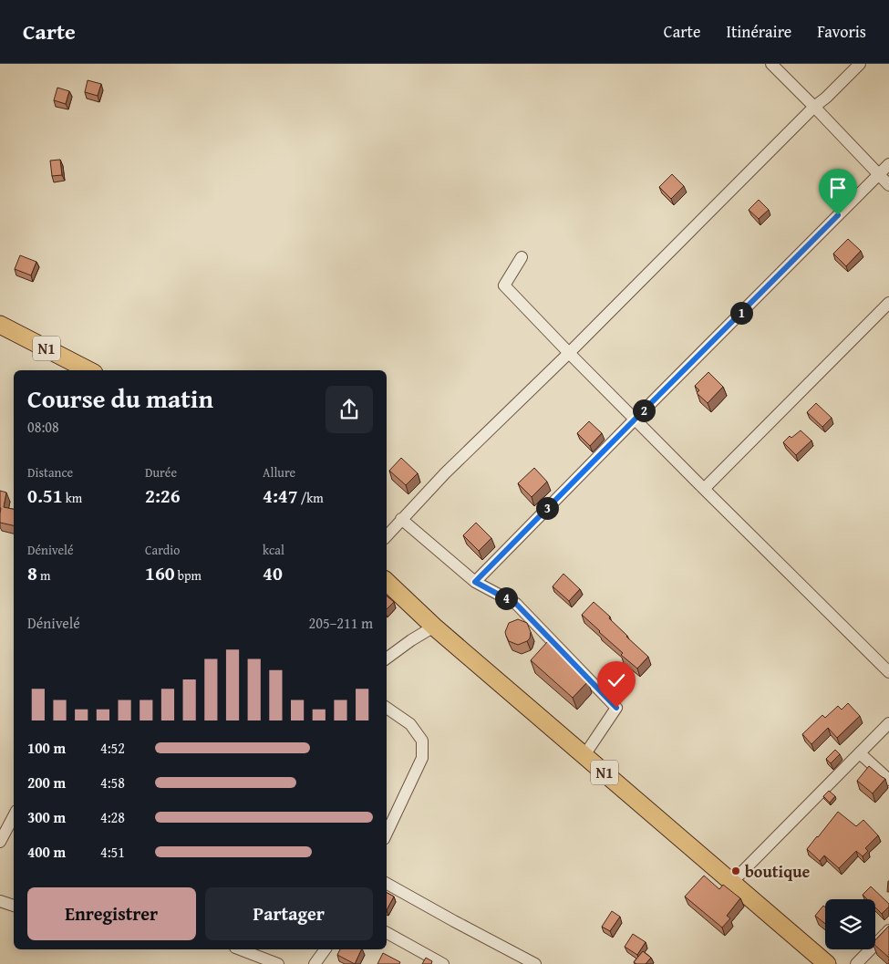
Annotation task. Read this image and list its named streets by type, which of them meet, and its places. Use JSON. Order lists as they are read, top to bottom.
{
  "streets": {
    "highway": ["N1"]
  },
  "places": ["boutique"],
  "page": {
    "header": "Carte",
    "nav": ["Carte", "Itinéraire", "Favoris"],
    "pins": [
      "1",
      "2",
      "3",
      "4"
    ],
    "heading": ["Course du matin", "08:08"],
    "stats": [
      ["Distance", "0.51 km"],
      ["Durée", "2:26"],
      ["Allure", "4:47 /km"],
      ["Dénivelé", "8 m"],
      ["Cardio", "160 bpm"],
      ["kcal", "40"]
    ],
    "chart": ["Dénivelé", "205–211 m"],
    "list": [
      {
        "name": "100 m",
        "note": "4:52"
      },
      {
        "name": "200 m",
        "note": "4:58"
      },
      {
        "name": "300 m",
        "note": "4:28"
      },
      {
        "name": "400 m",
        "note": "4:51"
      }
    ],
    "buttons": ["Enregistrer", "Partager"]
  }
}
